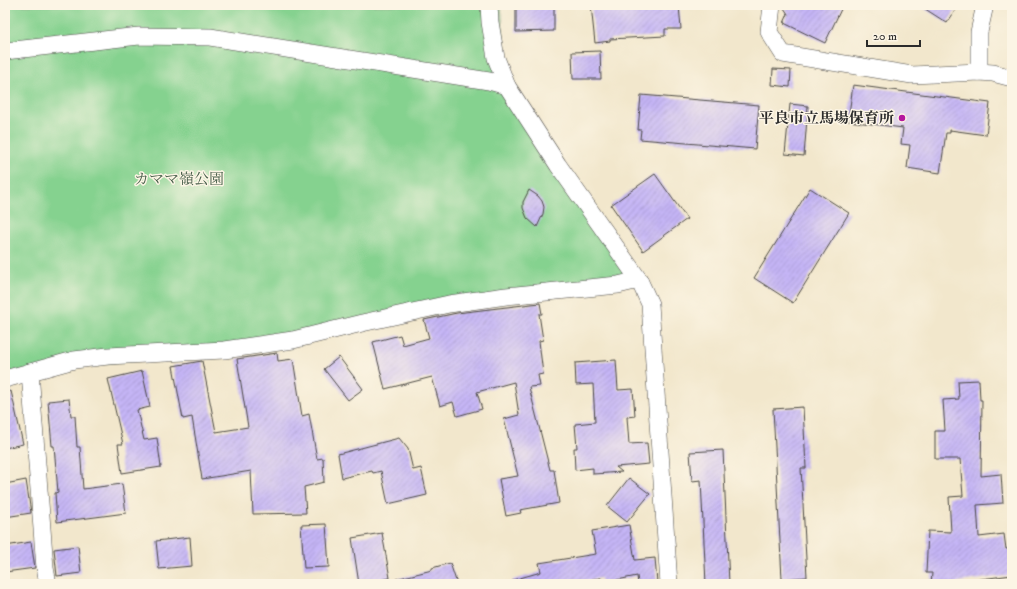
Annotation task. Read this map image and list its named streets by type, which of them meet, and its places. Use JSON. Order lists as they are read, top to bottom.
{
  "parks": ["カママ嶺公園"],
  "places": ["平良市立馬場保育所"],
  "scale_bar": "20 m"
}
